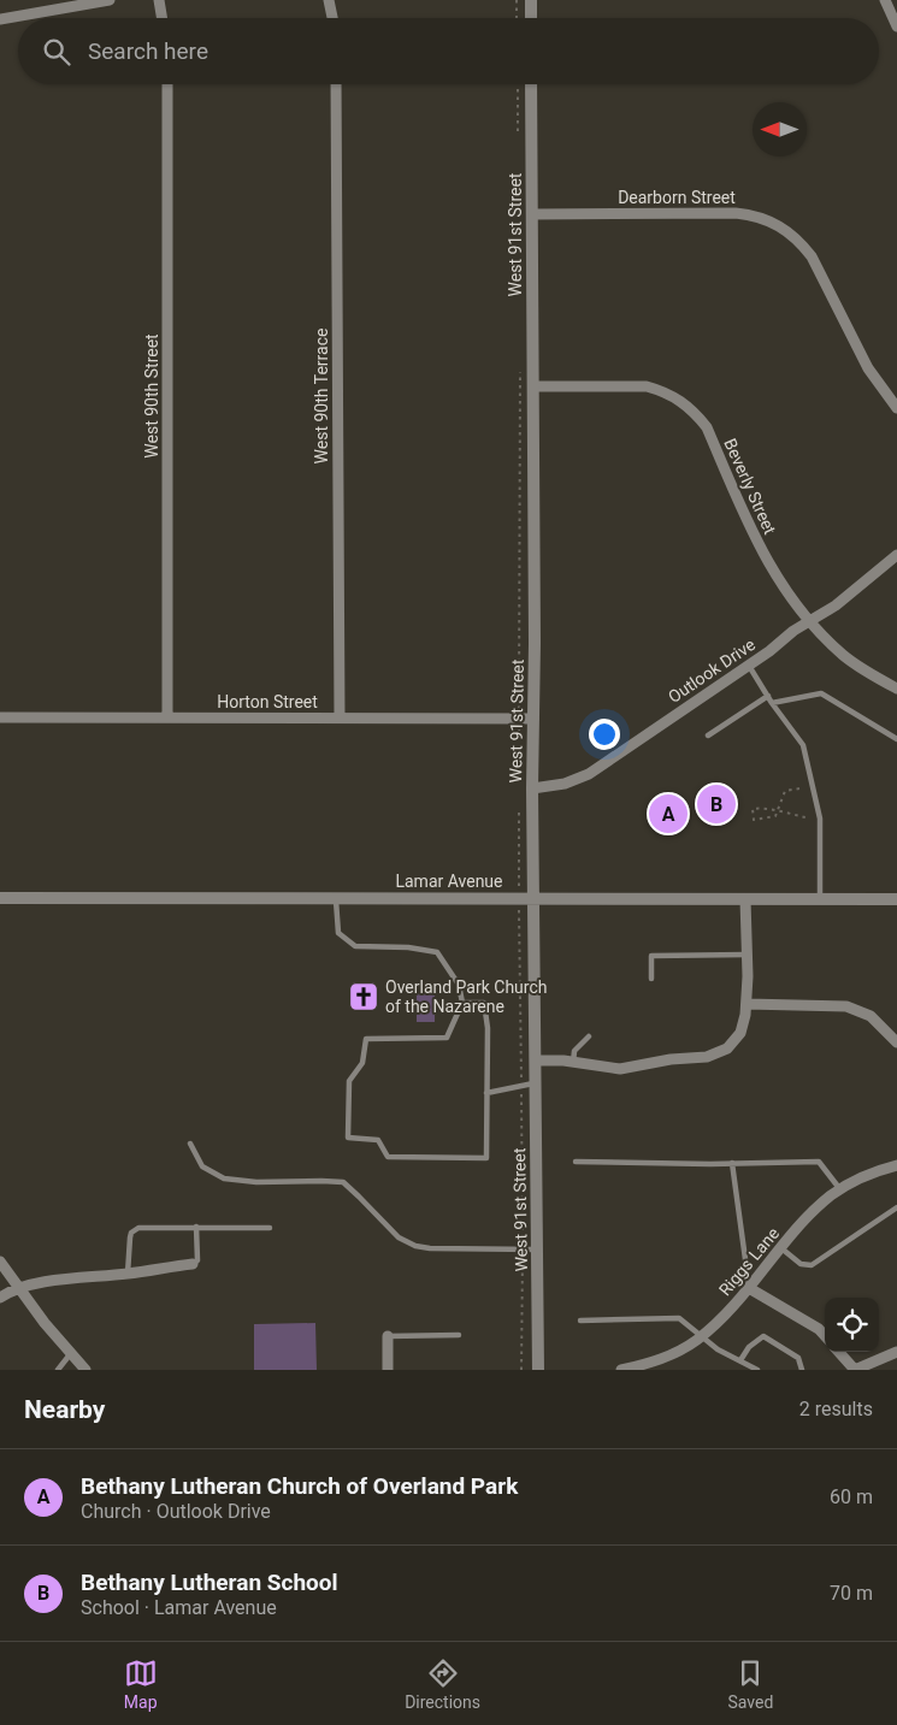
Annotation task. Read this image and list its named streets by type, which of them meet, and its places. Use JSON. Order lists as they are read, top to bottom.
{
  "streets": {
    "street": [
      "Dearborn Street",
      "West 91st Street",
      "West 90th Street",
      "West 90th Terrace",
      "Beverly Street",
      "Outlook Drive",
      "Horton Street",
      "Lamar Avenue",
      "Riggs Lane"
    ]
  },
  "crossings": [
    ["Dearborn Street", "West 91st Street"],
    ["West 91st Street", "Beverly Street"],
    ["West 91st Street", "Outlook Drive"],
    ["West 91st Street", "Horton Street"],
    ["West 91st Street", "Lamar Avenue"],
    ["West 90th Street", "Horton Street"],
    ["West 90th Terrace", "Horton Street"],
    ["Beverly Street", "Outlook Drive"]
  ],
  "places": {
    "church": ["Overland Park Church of the Nazarene"]
  },
  "north": "left",
  "page": {
    "search": "Search here",
    "pins": ["B", "A"],
    "heading": ["Nearby", "2 results"],
    "list": [
      {
        "mark": "A",
        "name": "Bethany Lutheran Church of Overland Park",
        "note": "Church · Outlook Drive",
        "value": "60 m"
      },
      {
        "mark": "B",
        "name": "Bethany Lutheran School",
        "note": "School · Lamar Avenue",
        "value": "70 m"
      }
    ],
    "nav": ["Map", "Directions", "Saved"]
  }
}
